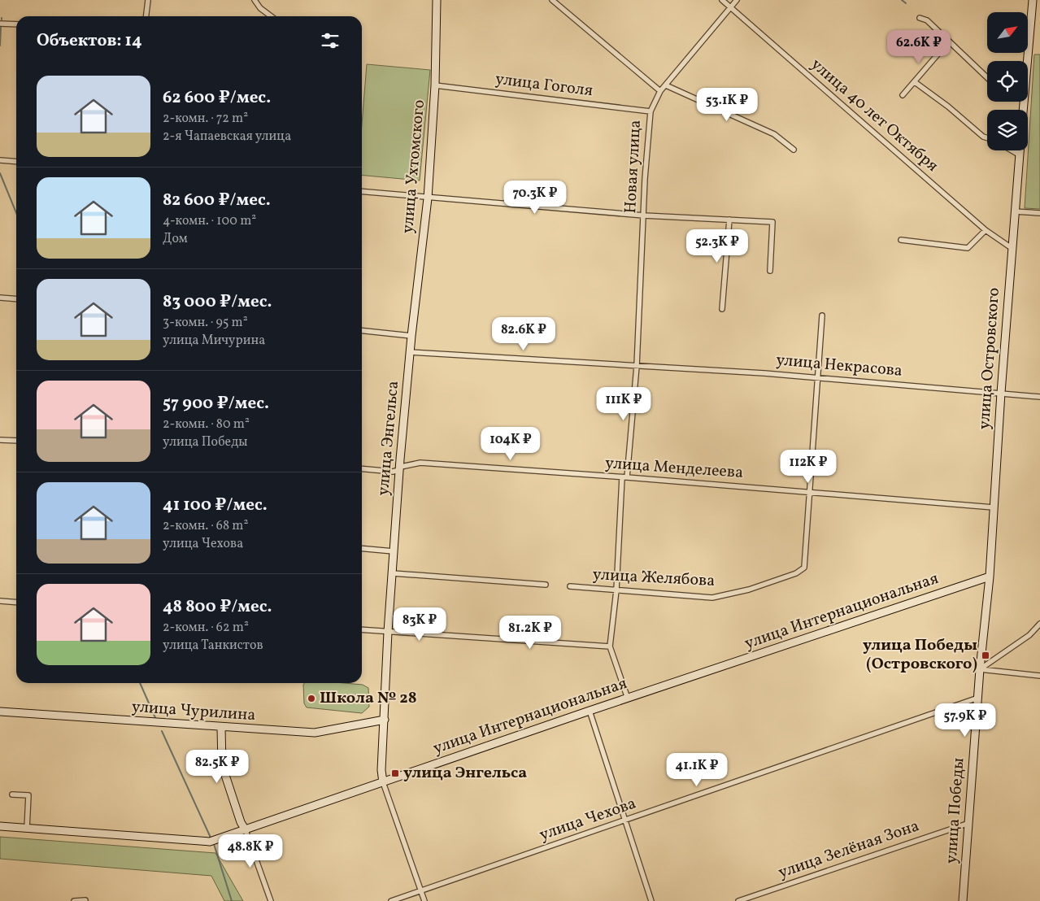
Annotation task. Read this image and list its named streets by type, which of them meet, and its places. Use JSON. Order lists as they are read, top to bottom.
{
  "streets": {
    "main road": [
      "улица Ухтомского",
      "улица Островского",
      "улица Энгельса",
      "улица Интернациональная",
      "улица Чурилина",
      "улица Победы"
    ],
    "street": [
      "улица Гоголя",
      "улица 40 лет Октября",
      "Новая улица",
      "улица Некрасова",
      "улица Менделеева",
      "улица Желябова",
      "улица Чехова",
      "улица Зелёная Зона"
    ]
  },
  "crossings": [
    ["улица Гоголя", "улица Ухтомского"],
    ["улица Гоголя", "Новая улица"],
    ["улица 40 лет Октября", "Новая улица"],
    ["улица 40 лет Октября", "улица Островского"],
    ["улица Ухтомского", "улица Энгельса"],
    ["Новая улица", "улица Некрасова"],
    ["Новая улица", "улица Менделеева"],
    ["Новая улица", "улица Желябова"],
    ["улица Островского", "улица Некрасова"],
    ["улица Островского", "улица Менделеева"],
    ["улица Островского", "улица Интернациональная"],
    ["улица Островского", "улица Победы"],
    ["улица Некрасова", "улица Энгельса"],
    ["улица Энгельса", "улица Менделеева"],
    ["улица Энгельса", "улица Интернациональная"],
    ["улица Энгельса", "улица Чурилина"],
    ["улица Энгельса", "улица Чехова"],
    ["улица Менделеева", "улица Желябова"],
    ["улица Интернациональная", "улица Победы"],
    ["улица Победы", "улица Чехова"],
    ["улица Победы", "улица Зелёная Зона"]
  ],
  "places": {
    "transit": ["улица Победы (Островского)", "улица Энгельса"],
    "other": ["Школа № 28"]
  },
  "north": "top right",
  "page": {
    "heading": "Объектов: 14",
    "price": [
      "62.6K ₽",
      "53.1K ₽",
      "70.3K ₽",
      "52.3K ₽",
      "82.6K ₽",
      "111K ₽",
      "104K ₽",
      "112K ₽",
      "83K ₽",
      "81.2K ₽",
      "57.9K ₽",
      "82.5K ₽",
      "41.1K ₽",
      "48.8K ₽"
    ],
    "list": [
      {
        "name": "62 600 ₽/мес.",
        "note": "2-комн. · 72 m² · 2-я Чапаевская улица"
      },
      {
        "name": "82 600 ₽/мес.",
        "note": "4-комн. · 100 m² · Дом"
      },
      {
        "name": "83 000 ₽/мес.",
        "note": "3-комн. · 95 m² · улица Мичурина"
      },
      {
        "name": "57 900 ₽/мес.",
        "note": "2-комн. · 80 m² · улица Победы"
      },
      {
        "name": "41 100 ₽/мес.",
        "note": "2-комн. · 68 m² · улица Чехова"
      },
      {
        "name": "48 800 ₽/мес.",
        "note": "2-комн. · 62 m² · улица Танкистов"
      }
    ]
  }
}
